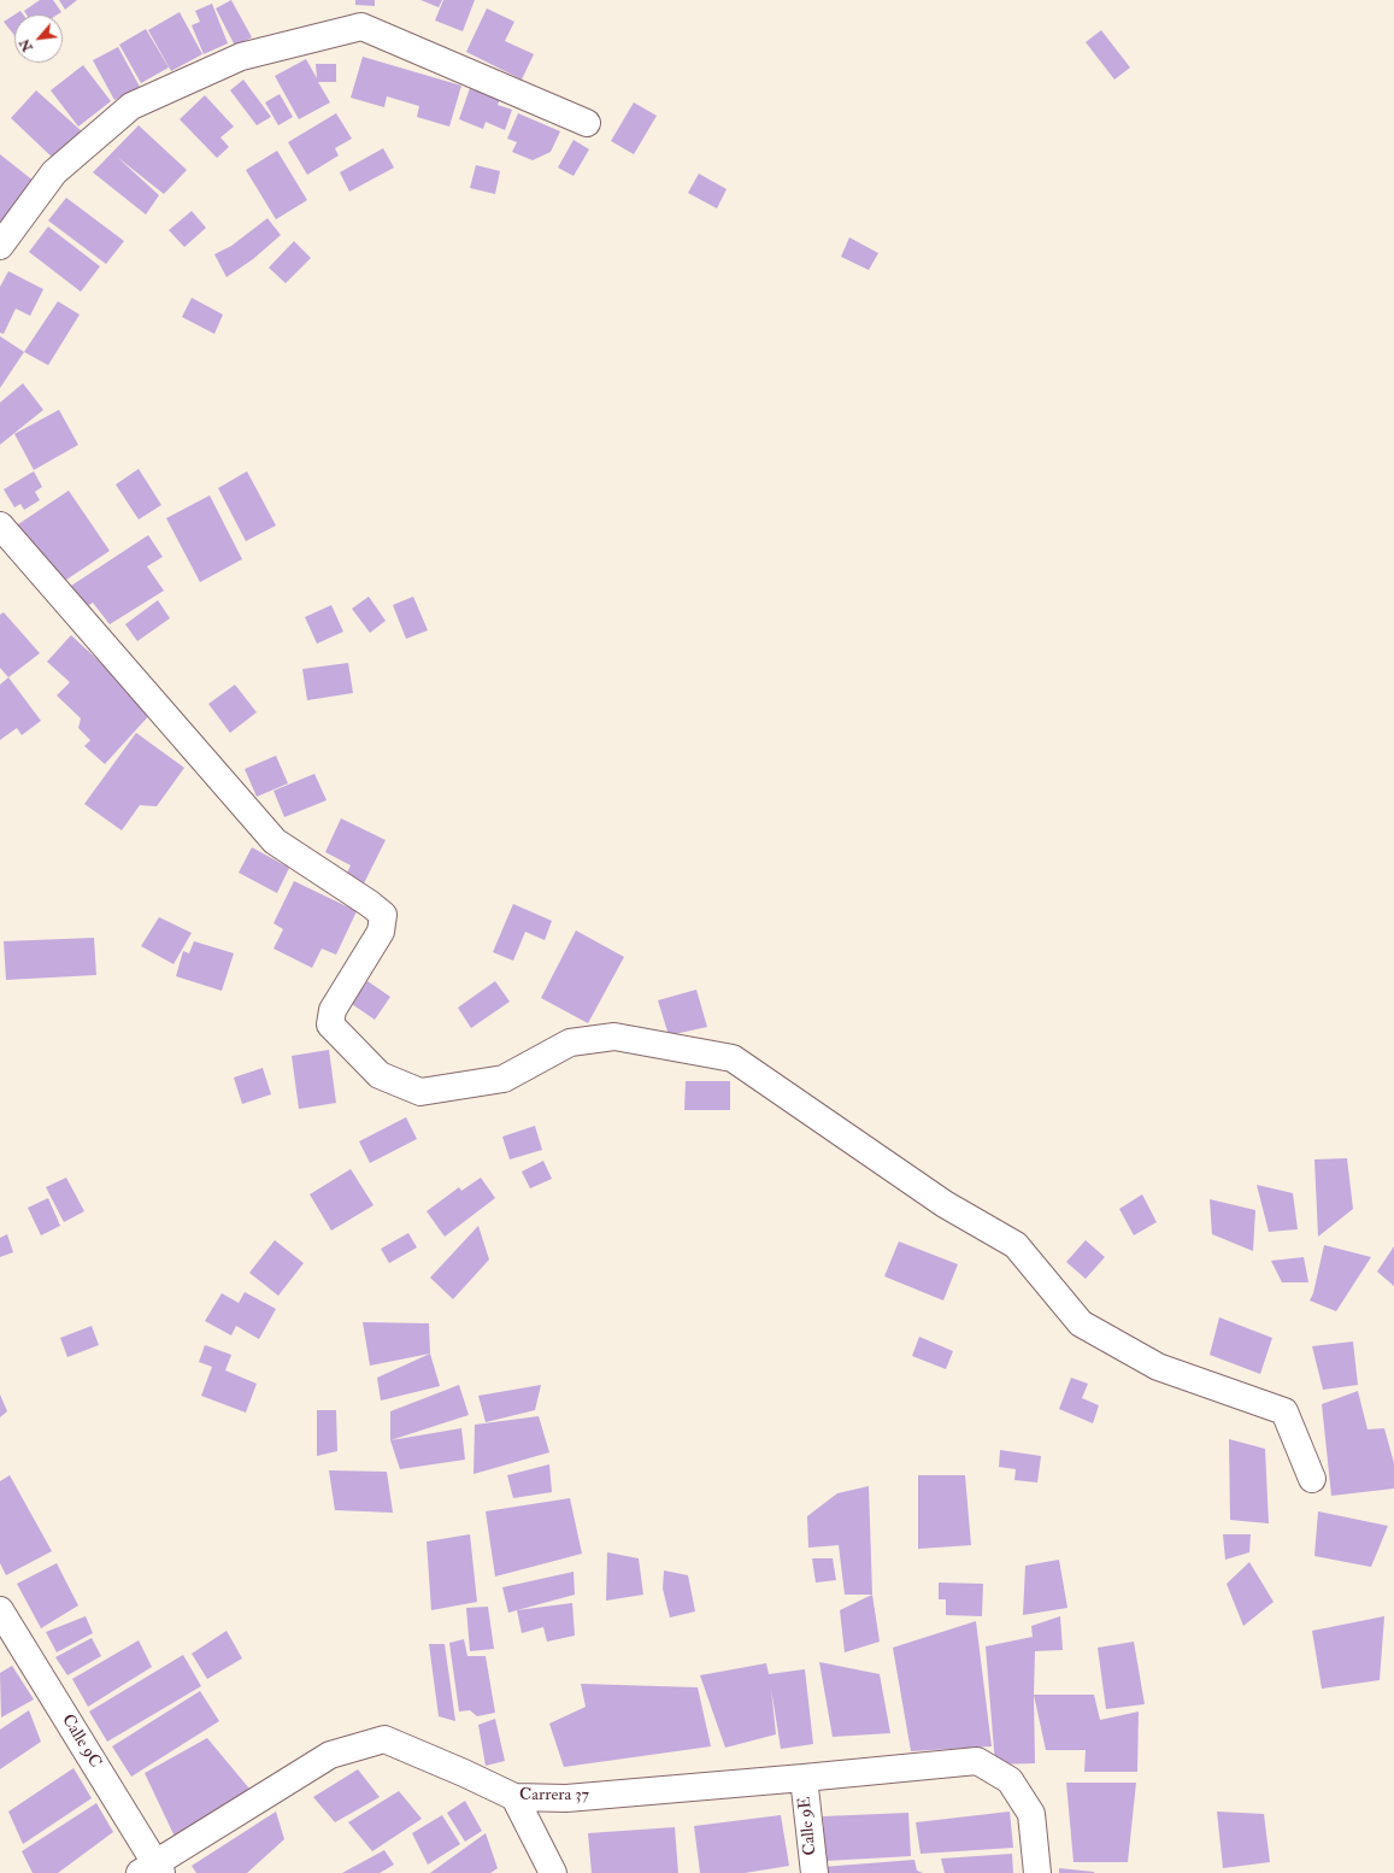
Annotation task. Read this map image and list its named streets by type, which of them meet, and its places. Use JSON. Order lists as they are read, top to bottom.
{
  "streets": {
    "street": ["Calle 9C", "Carrera 37", "Calle 9E"]
  },
  "crossings": [
    ["Calle 9C", "Carrera 37"],
    ["Carrera 37", "Calle 9E"]
  ],
  "north": "bottom left"
}
